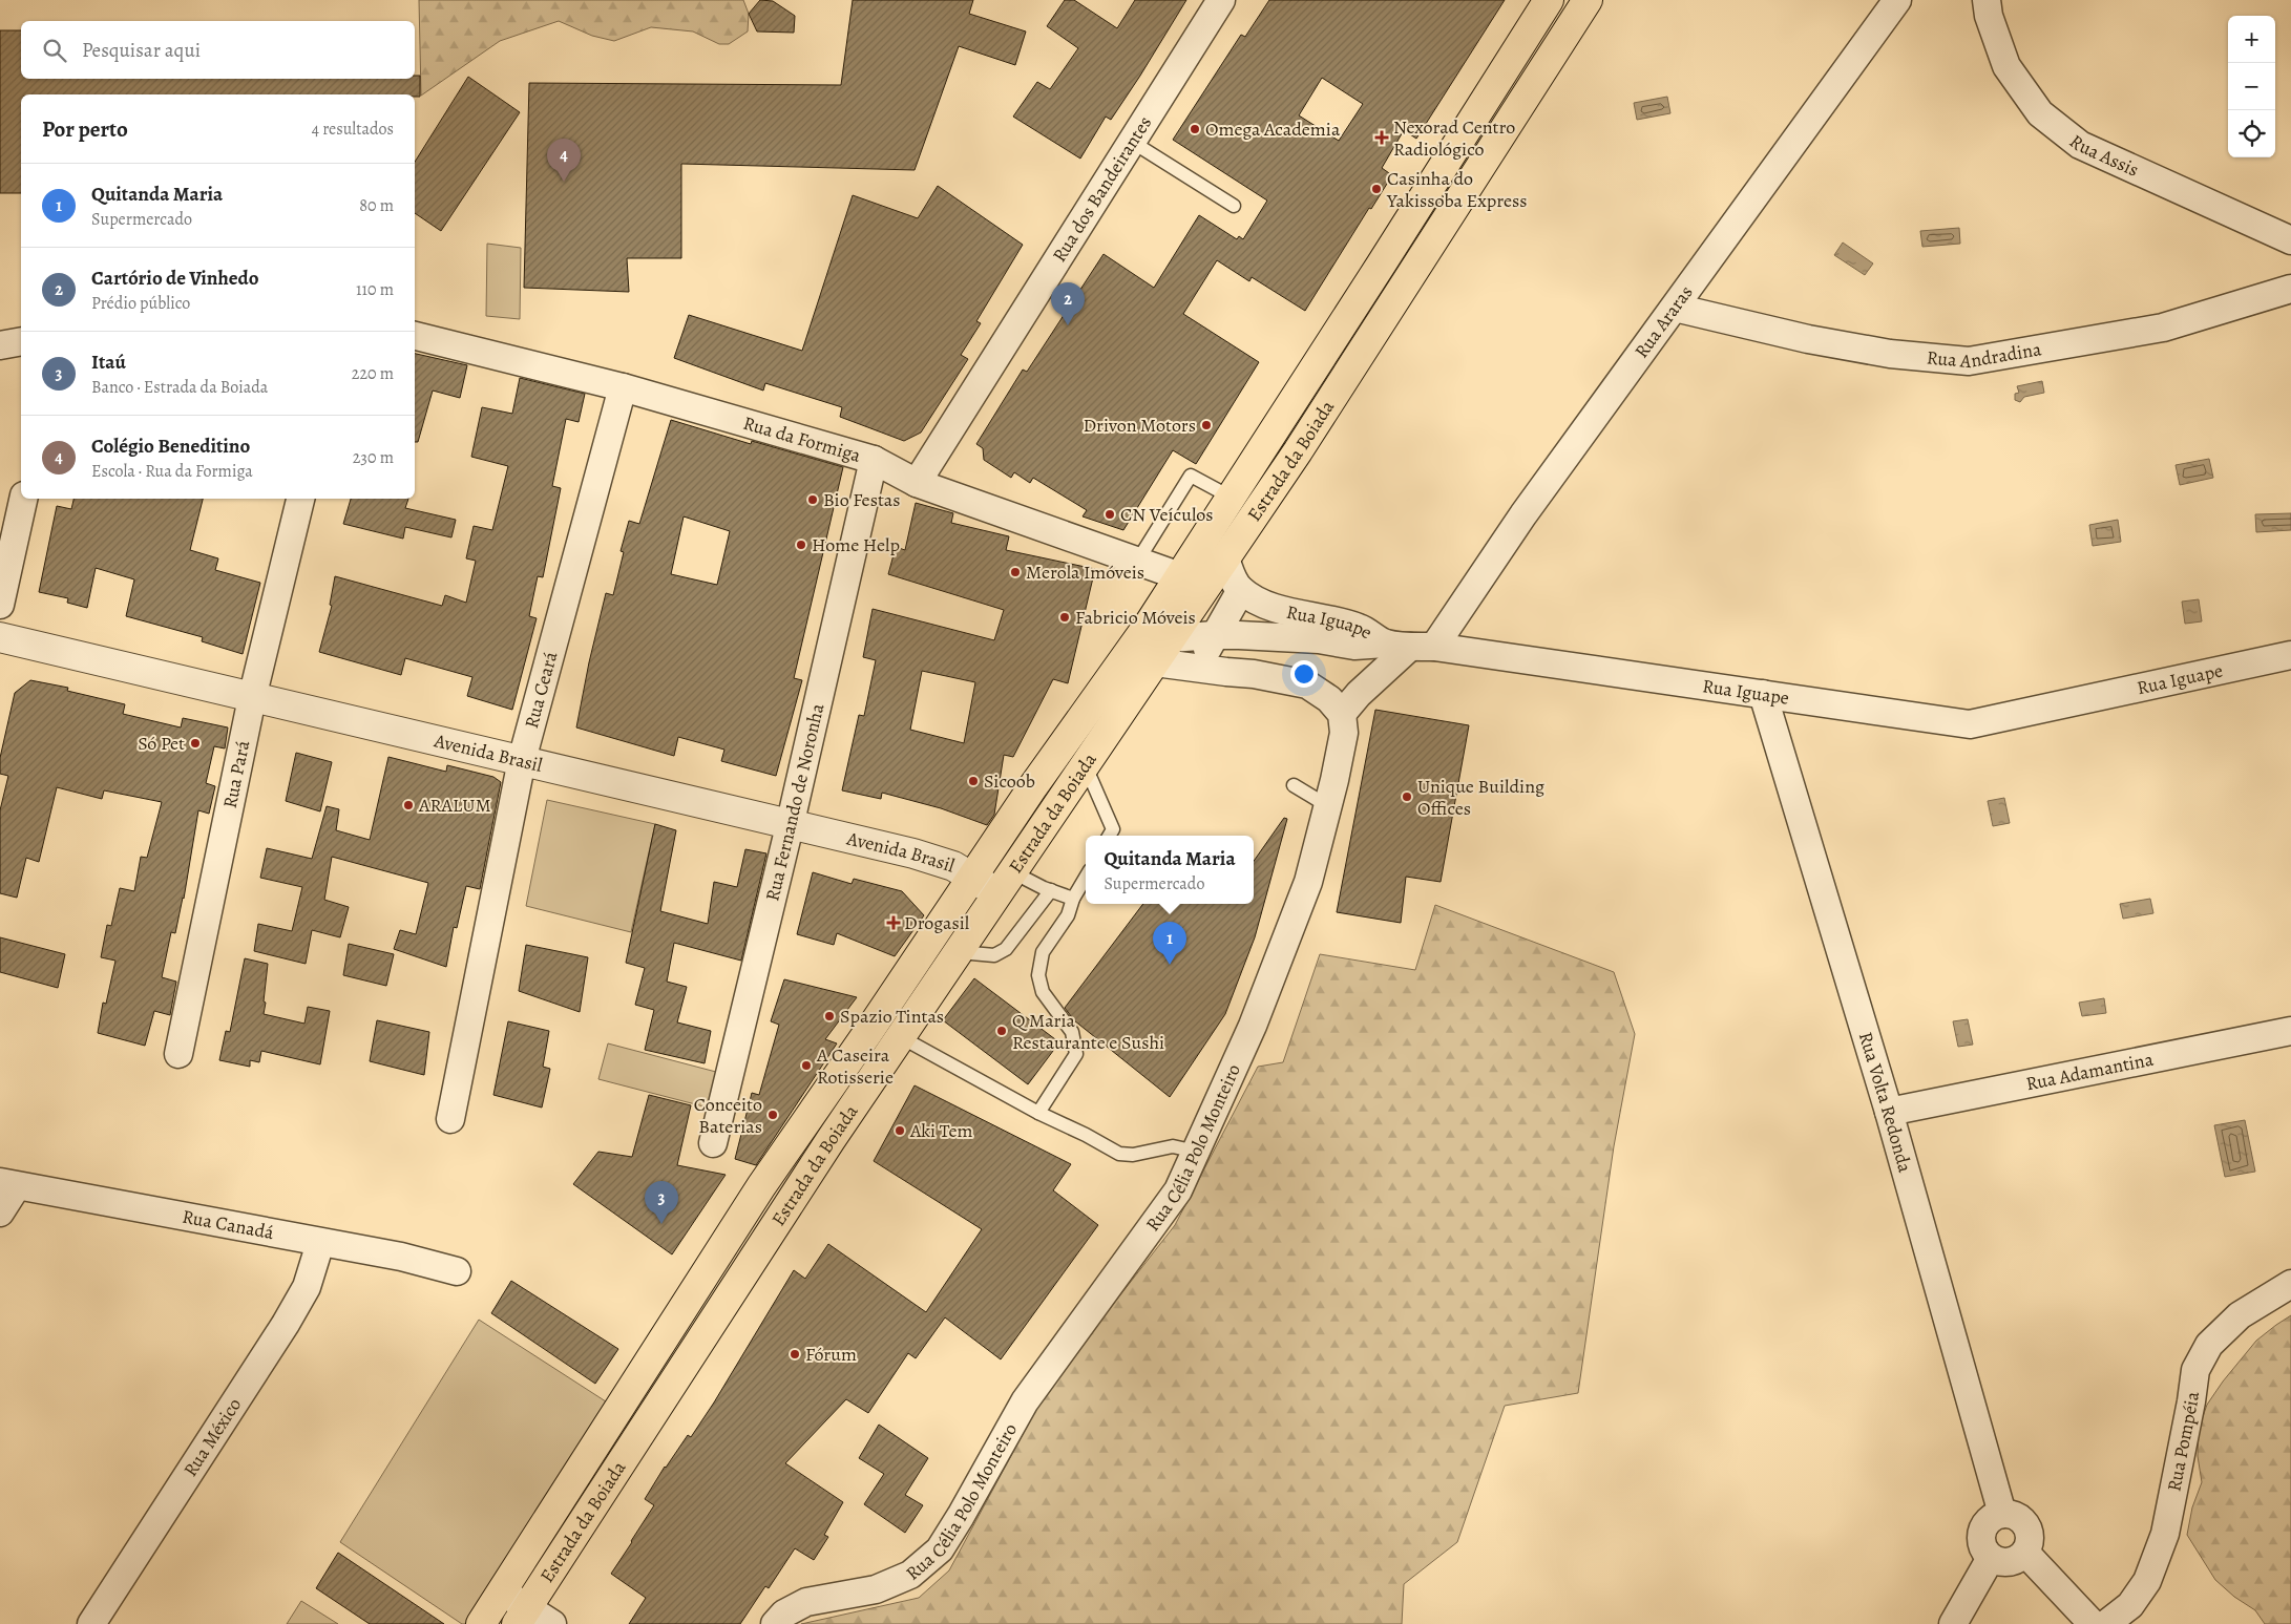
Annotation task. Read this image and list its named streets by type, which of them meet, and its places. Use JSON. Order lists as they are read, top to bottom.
{
  "streets": {
    "main road": ["Estrada da Boiada"],
    "street": [
      "Rua Assis",
      "Rua dos Bandeirantes",
      "Rua Araras",
      "Rua Andradina",
      "Rua da Formiga",
      "Rua Iguape",
      "Rua Ceará",
      "Avenida Brasil",
      "Rua Pará",
      "Rua Fernando de Noronha",
      "Rua Adamantina",
      "Rua Volta Redonda",
      "Rua Célia Polo Monteiro",
      "Rua Canadá",
      "Rua México",
      "Rua Pompéia"
    ]
  },
  "crossings": [
    ["Rua dos Bandeirantes", "Rua da Formiga"],
    ["Rua Araras", "Rua Andradina"],
    ["Rua Araras", "Rua Iguape"],
    ["Rua Araras", "Rua Célia Polo Monteiro"],
    ["Rua da Formiga", "Estrada da Boiada"],
    ["Rua da Formiga", "Rua Ceará"],
    ["Rua da Formiga", "Rua Fernando de Noronha"],
    ["Estrada da Boiada", "Avenida Brasil"],
    ["Rua Iguape", "Rua Volta Redonda"],
    ["Rua Ceará", "Avenida Brasil"],
    ["Avenida Brasil", "Rua Pará"],
    ["Avenida Brasil", "Rua Fernando de Noronha"],
    ["Rua Adamantina", "Rua Volta Redonda"],
    ["Rua Canadá", "Rua México"]
  ],
  "places": {
    "other": [
      "Omega Academia",
      "Casinha do Yakissoba Express",
      "Drivon Motors",
      "Bio Festas",
      "CN Veículos",
      "Home Help",
      "Merola Imóveis",
      "Fabricio Móveis",
      "Só Pet",
      "Sicoob",
      "Unique Building Offices",
      "ARALUM",
      "Spazio Tintas",
      "Q Maria Restaurante e Sushi",
      "A Caseira Rotisserie",
      "Conceito Baterias",
      "Aki Tem",
      "Fórum"
    ],
    "health": ["Nexorad Centro Radiológico", "Drogasil"]
  },
  "page": {
    "map_buttons": ["+", "−"],
    "search": "Pesquisar aqui",
    "heading": ["Por perto", "4 resultados"],
    "pins": [
      "4",
      "2",
      "1",
      "3"
    ],
    "list": [
      {
        "mark": "1",
        "name": "Quitanda Maria",
        "note": "Supermercado",
        "value": "80 m"
      },
      {
        "mark": "2",
        "name": "Cartório de Vinhedo",
        "note": "Prédio público",
        "value": "110 m"
      },
      {
        "mark": "3",
        "name": "Itaú",
        "note": "Banco · Estrada da Boiada",
        "value": "220 m"
      },
      {
        "mark": "4",
        "name": "Colégio Beneditino",
        "note": "Escola · Rua da Formiga",
        "value": "230 m"
      }
    ],
    "popup": ["Quitanda Maria", "Supermercado"]
  }
}
